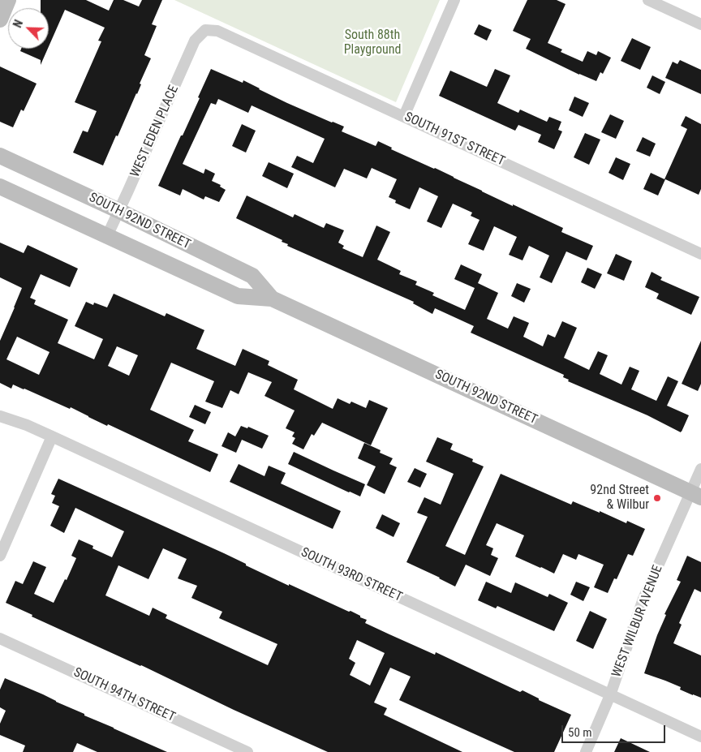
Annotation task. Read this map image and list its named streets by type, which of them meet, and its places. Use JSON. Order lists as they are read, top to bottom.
{
  "streets": {
    "main road": ["SOUTH 92ND STREET"],
    "street": [
      "WEST EDEN PLACE",
      "SOUTH 91ST STREET",
      "SOUTH 93RD STREET",
      "WEST WILBUR AVENUE",
      "SOUTH 94TH STREET"
    ]
  },
  "crossings": [
    ["WEST EDEN PLACE", "SOUTH 91ST STREET"],
    ["WEST EDEN PLACE", "SOUTH 92ND STREET"],
    ["SOUTH 92ND STREET", "WEST WILBUR AVENUE"],
    ["SOUTH 93RD STREET", "WEST WILBUR AVENUE"]
  ],
  "parks": ["South 88th Playground"],
  "places": ["92nd Street & Wilbur"],
  "scale_bar": "50 m",
  "north": "top left"
}
